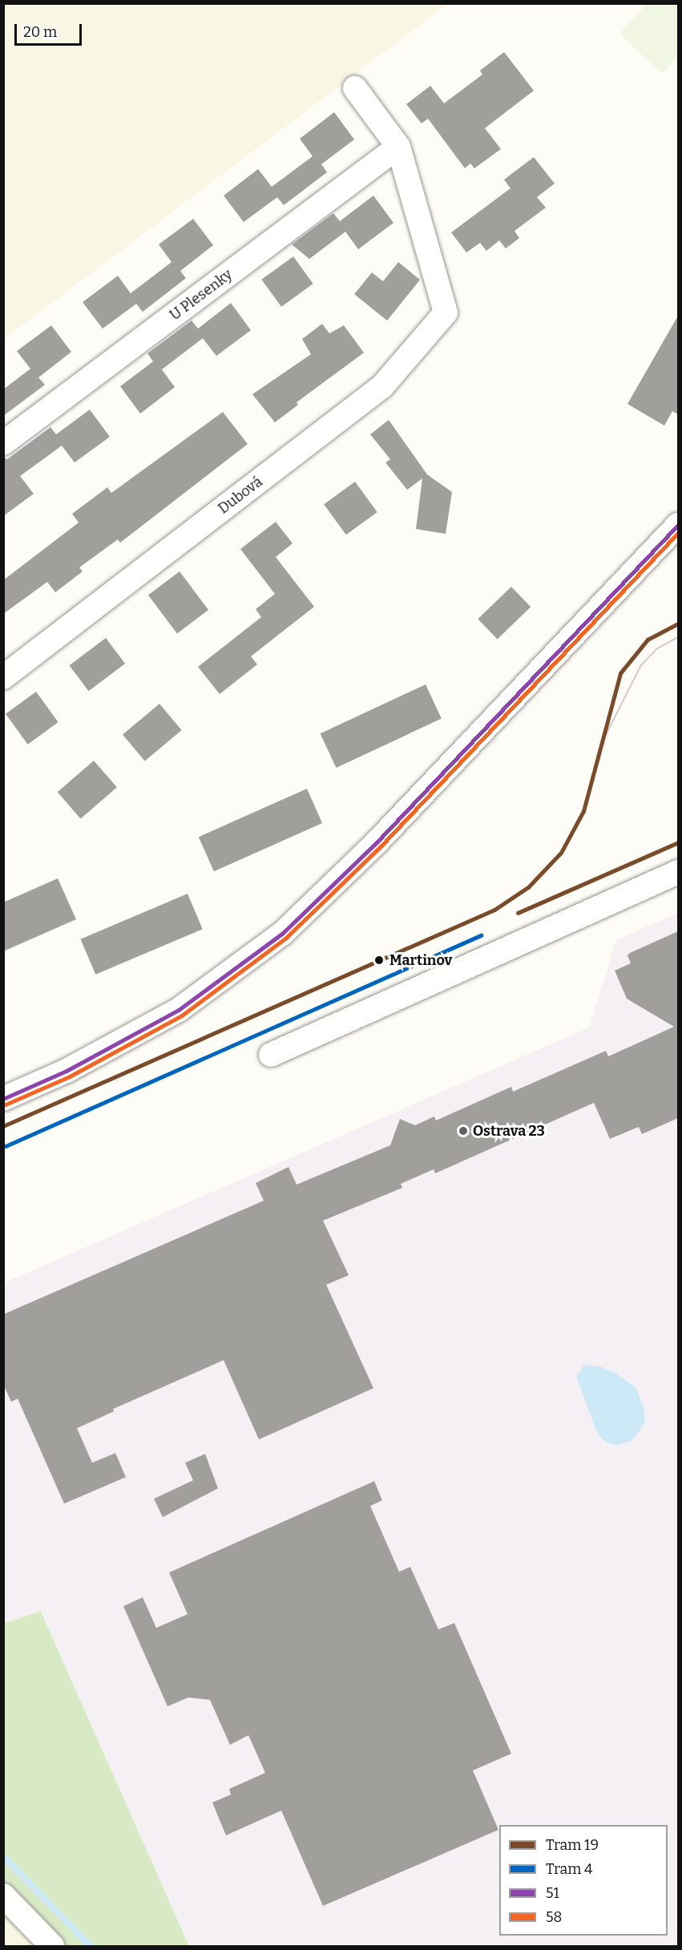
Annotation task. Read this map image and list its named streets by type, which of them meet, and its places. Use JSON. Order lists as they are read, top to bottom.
{
  "streets": {
    "street": ["U Plesenky", "Dubová"]
  },
  "crossings": [
    ["U Plesenky", "Dubová"]
  ],
  "places": ["Martinov", "Ostrava 23"],
  "lines": [
    "transit line 51",
    "transit line 58",
    "tram line 19",
    "tram line 4"
  ],
  "legend": [
    "Tram 19",
    "Tram 4",
    "51",
    "58"
  ],
  "scale_bar": "20 m"
}
